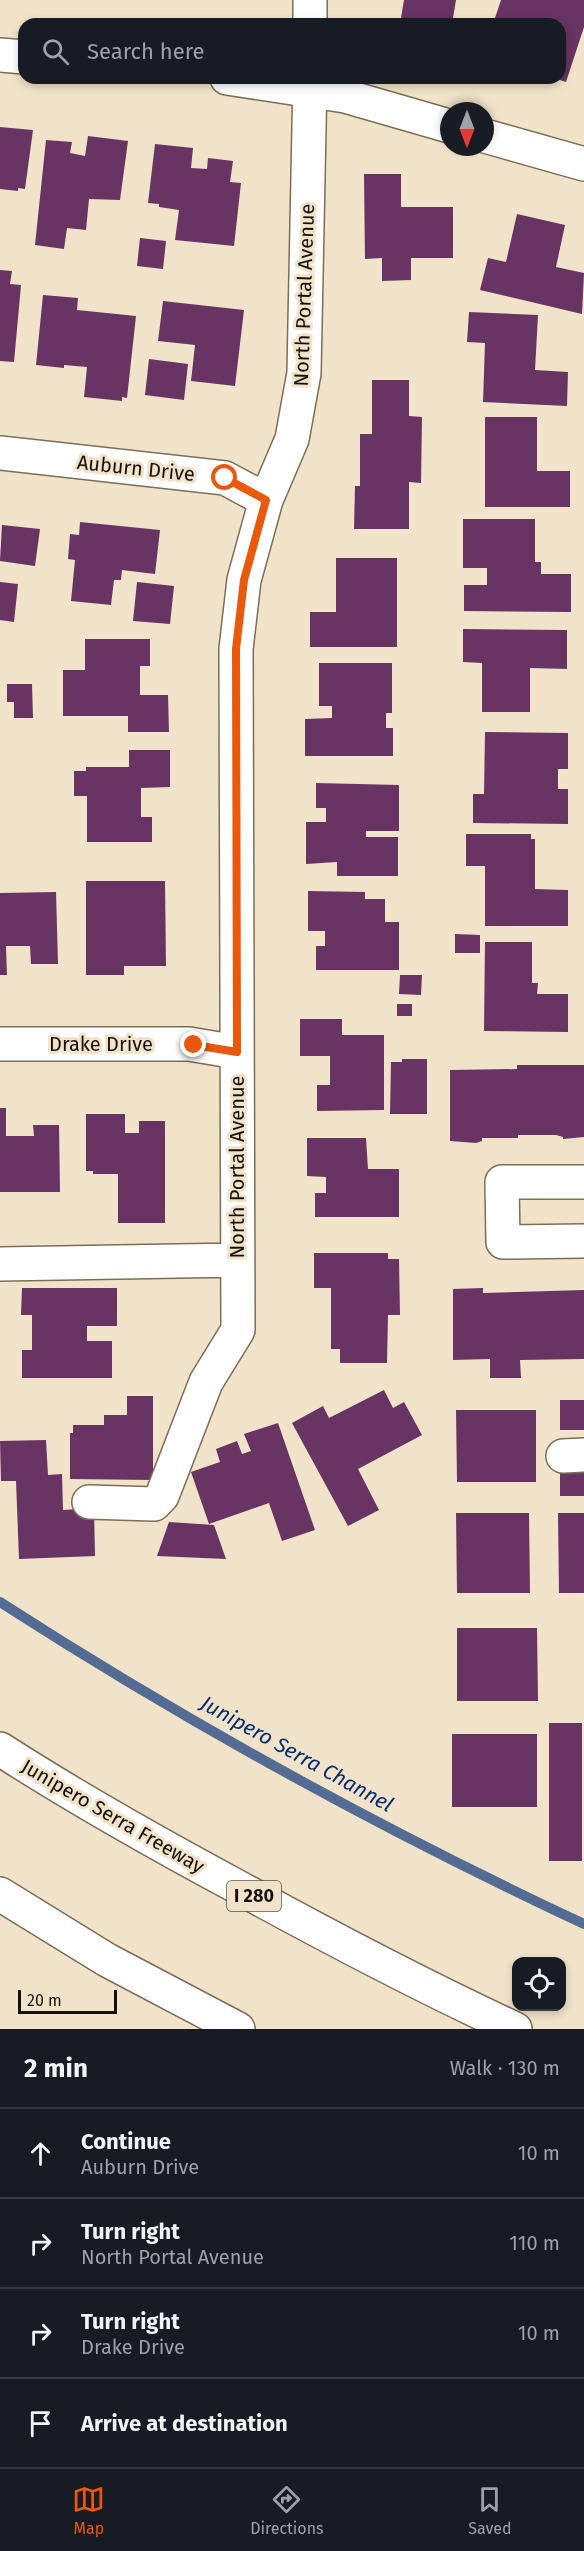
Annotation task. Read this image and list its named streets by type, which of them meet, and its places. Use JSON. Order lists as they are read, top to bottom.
{
  "streets": {
    "main road": [
      "North Portal Avenue",
      "Auburn Drive",
      "Drake Drive",
      "Junipero Serra Freeway",
      "I 280"
    ]
  },
  "crossings": [
    ["North Portal Avenue", "Auburn Drive"],
    ["North Portal Avenue", "Drake Drive"]
  ],
  "water": ["Junipero Serra Channel"],
  "scale_bar": "20 m",
  "north": "bottom",
  "page": {
    "search": "Search here",
    "scale": "20 m",
    "heading": ["2 min", "Walk · 130 m"],
    "list": [
      ["Continue", "Auburn Drive", "10 m"],
      ["Turn right", "North Portal Avenue", "110 m"],
      ["Turn right", "Drake Drive", "10 m"],
      "Arrive at destination"
    ],
    "nav": ["Map", "Directions", "Saved"]
  }
}
